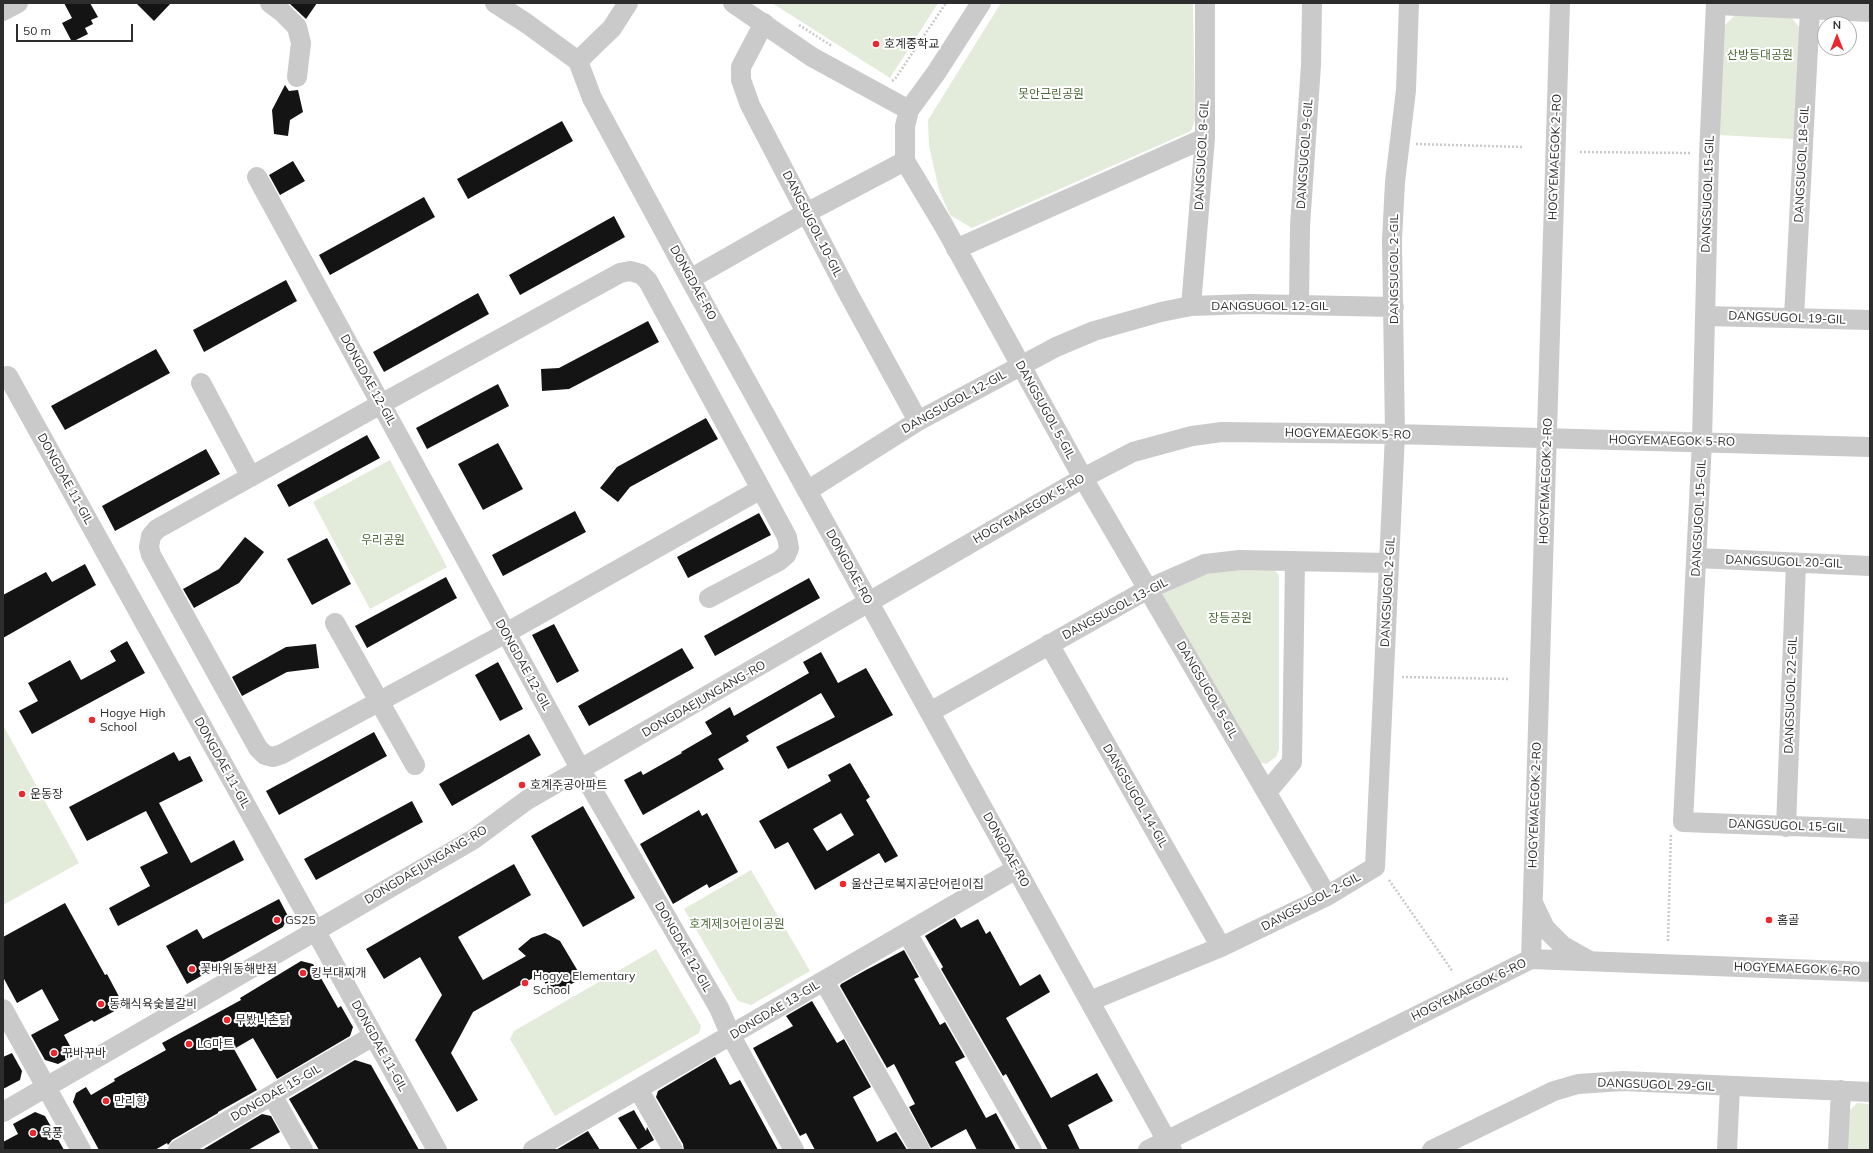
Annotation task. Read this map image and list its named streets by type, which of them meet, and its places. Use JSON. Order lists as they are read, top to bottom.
{
  "streets": {
    "street": [
      "DANGSUGOL 9-GIL",
      "DANGSUGOL 8-GIL",
      "HOGYEMAEGOK 2-RO",
      "DANGSUGOL 18-GIL",
      "DANGSUGOL 15-GIL",
      "DANGSUGOL 10-GIL",
      "DANGSUGOL 2-GIL",
      "DONGDAE-RO",
      "DANGSUGOL 12-GIL",
      "DANGSUGOL 19-GIL",
      "DONGDAE 12-GIL",
      "DANGSUGOL 5-GIL",
      "HOGYEMAEGOK 5-RO",
      "DONGDAE 11-GIL",
      "DANGSUGOL 20-GIL",
      "DANGSUGOL 13-GIL",
      "DANGSUGOL 22-GIL",
      "DONGDAEJUNGANG-RO",
      "DANGSUGOL 14-GIL",
      "HOGYEMAEGOK 6-RO",
      "DONGDAE 13-GIL",
      "DANGSUGOL 29-GIL",
      "DONGDAE 15-GIL"
    ]
  },
  "crossings": [
    ["DANGSUGOL 9-GIL", "DANGSUGOL 12-GIL"],
    ["DANGSUGOL 8-GIL", "DANGSUGOL 12-GIL"],
    ["HOGYEMAEGOK 2-RO", "HOGYEMAEGOK 5-RO"],
    ["HOGYEMAEGOK 2-RO", "HOGYEMAEGOK 6-RO"],
    ["DANGSUGOL 18-GIL", "DANGSUGOL 19-GIL"],
    ["DANGSUGOL 15-GIL", "DANGSUGOL 19-GIL"],
    ["DANGSUGOL 15-GIL", "HOGYEMAEGOK 5-RO"],
    ["DANGSUGOL 15-GIL", "DANGSUGOL 20-GIL"],
    ["DANGSUGOL 15-GIL", "DANGSUGOL 22-GIL"],
    ["DANGSUGOL 10-GIL", "DANGSUGOL 12-GIL"],
    ["DANGSUGOL 2-GIL", "DONGDAE-RO"],
    ["DANGSUGOL 2-GIL", "DANGSUGOL 12-GIL"],
    ["DANGSUGOL 2-GIL", "DANGSUGOL 5-GIL"],
    ["DANGSUGOL 2-GIL", "HOGYEMAEGOK 5-RO"],
    ["DANGSUGOL 2-GIL", "DANGSUGOL 13-GIL"],
    ["DANGSUGOL 2-GIL", "DANGSUGOL 14-GIL"],
    ["DONGDAE-RO", "DANGSUGOL 12-GIL"],
    ["DONGDAE-RO", "HOGYEMAEGOK 5-RO"],
    ["DONGDAE-RO", "DANGSUGOL 13-GIL"],
    ["DONGDAE-RO", "DONGDAEJUNGANG-RO"],
    ["DONGDAE-RO", "HOGYEMAEGOK 6-RO"],
    ["DONGDAE-RO", "DONGDAE 13-GIL"],
    ["DANGSUGOL 12-GIL", "DANGSUGOL 5-GIL"],
    ["DONGDAE 12-GIL", "DONGDAEJUNGANG-RO"],
    ["DONGDAE 12-GIL", "DONGDAE 13-GIL"],
    ["DANGSUGOL 5-GIL", "HOGYEMAEGOK 5-RO"],
    ["DANGSUGOL 5-GIL", "DANGSUGOL 13-GIL"],
    ["HOGYEMAEGOK 5-RO", "DONGDAEJUNGANG-RO"],
    ["DONGDAE 11-GIL", "DONGDAEJUNGANG-RO"],
    ["DONGDAE 11-GIL", "DONGDAE 15-GIL"],
    ["DANGSUGOL 20-GIL", "DANGSUGOL 22-GIL"],
    ["DANGSUGOL 13-GIL", "DANGSUGOL 14-GIL"]
  ],
  "parks": [
    "산방등대공원",
    "못안근린공원",
    "우리공원",
    "장등공원",
    "호계제3어린이공원"
  ],
  "places": [
    "호계중학교",
    "Hogye High School",
    "호계주공아파트",
    "운동장",
    "울산근로복지공단어린이집",
    "GS25",
    "홈골",
    "꽃바위동해반점",
    "킹부대찌개",
    "Hogye Elementary School",
    "동해식육숯불갈비",
    "무봤나촌닭",
    "LG마트",
    "꾸바꾸바",
    "만리향",
    "육풍"
  ],
  "scale_bar": "50 m",
  "north": "top"
}
